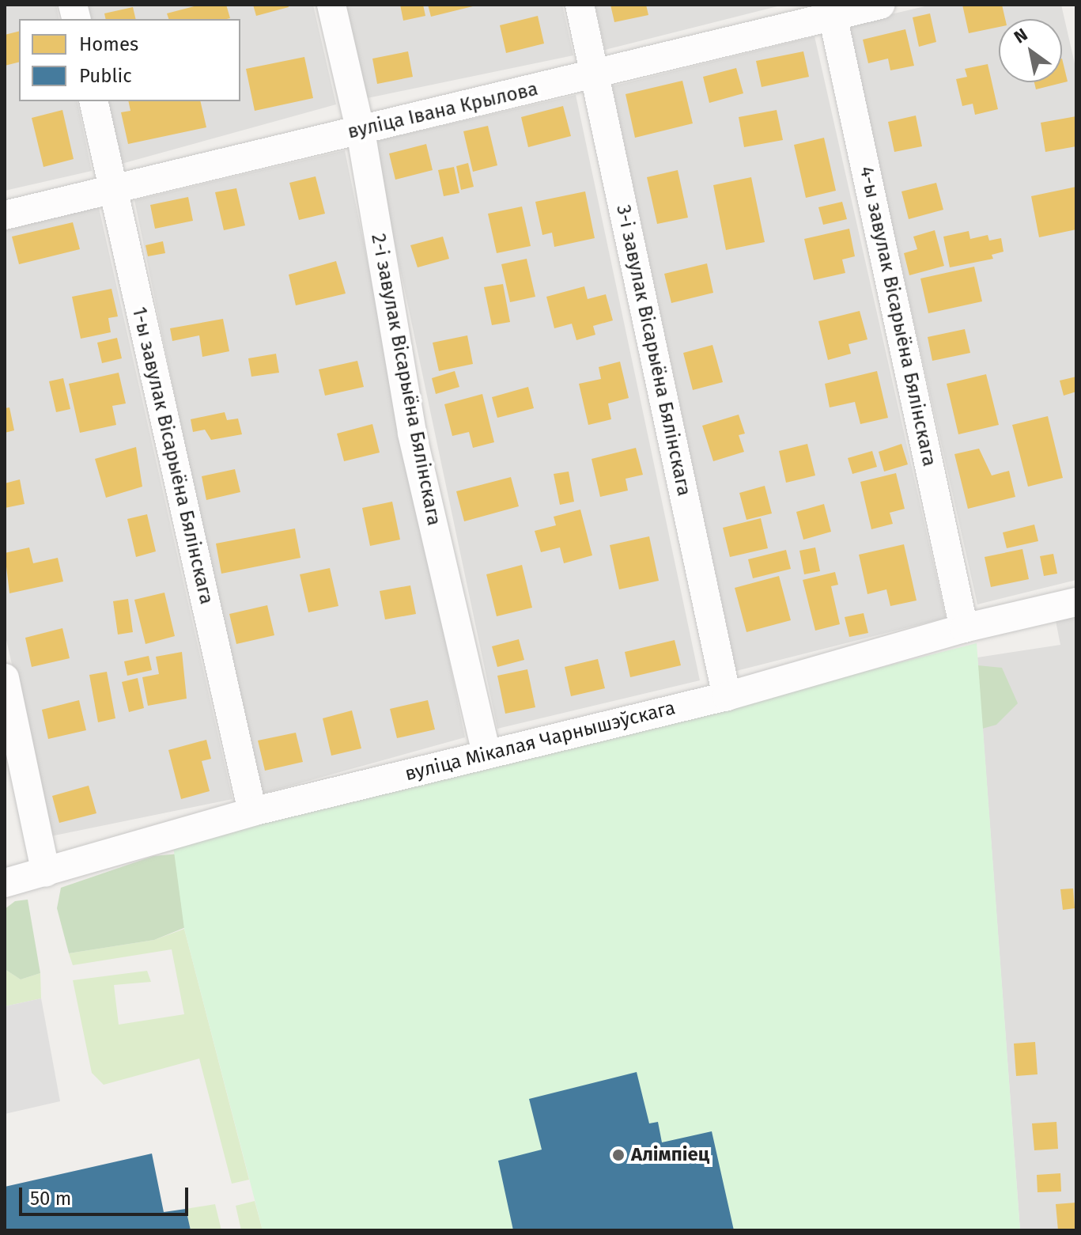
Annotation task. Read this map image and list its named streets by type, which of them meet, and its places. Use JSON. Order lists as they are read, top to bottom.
{
  "streets": {
    "street": [
      "вуліца Івана Крылова",
      "4-ы завулак Вісарыёна Бялінскага",
      "3-і завулак Вісарыёна Бялінскага",
      "2-і завулак Вісарыёна Бялінскага",
      "1-ы завулак Вісарыёна Бялінскага",
      "вуліца Мікалая Чарнышэўскага"
    ]
  },
  "crossings": [
    ["вуліца Івана Крылова", "4-ы завулак Вісарыёна Бялінскага"],
    ["вуліца Івана Крылова", "3-і завулак Вісарыёна Бялінскага"],
    ["вуліца Івана Крылова", "2-і завулак Вісарыёна Бялінскага"],
    ["вуліца Івана Крылова", "1-ы завулак Вісарыёна Бялінскага"],
    ["4-ы завулак Вісарыёна Бялінскага", "вуліца Мікалая Чарнышэўскага"],
    ["3-і завулак Вісарыёна Бялінскага", "вуліца Мікалая Чарнышэўскага"],
    ["2-і завулак Вісарыёна Бялінскага", "вуліца Мікалая Чарнышэўскага"],
    ["1-ы завулак Вісарыёна Бялінскага", "вуліца Мікалая Чарнышэўскага"]
  ],
  "places": ["Алімпіец"],
  "legend": ["Homes", "Public"],
  "scale_bar": "50 m",
  "north": "top left"
}
